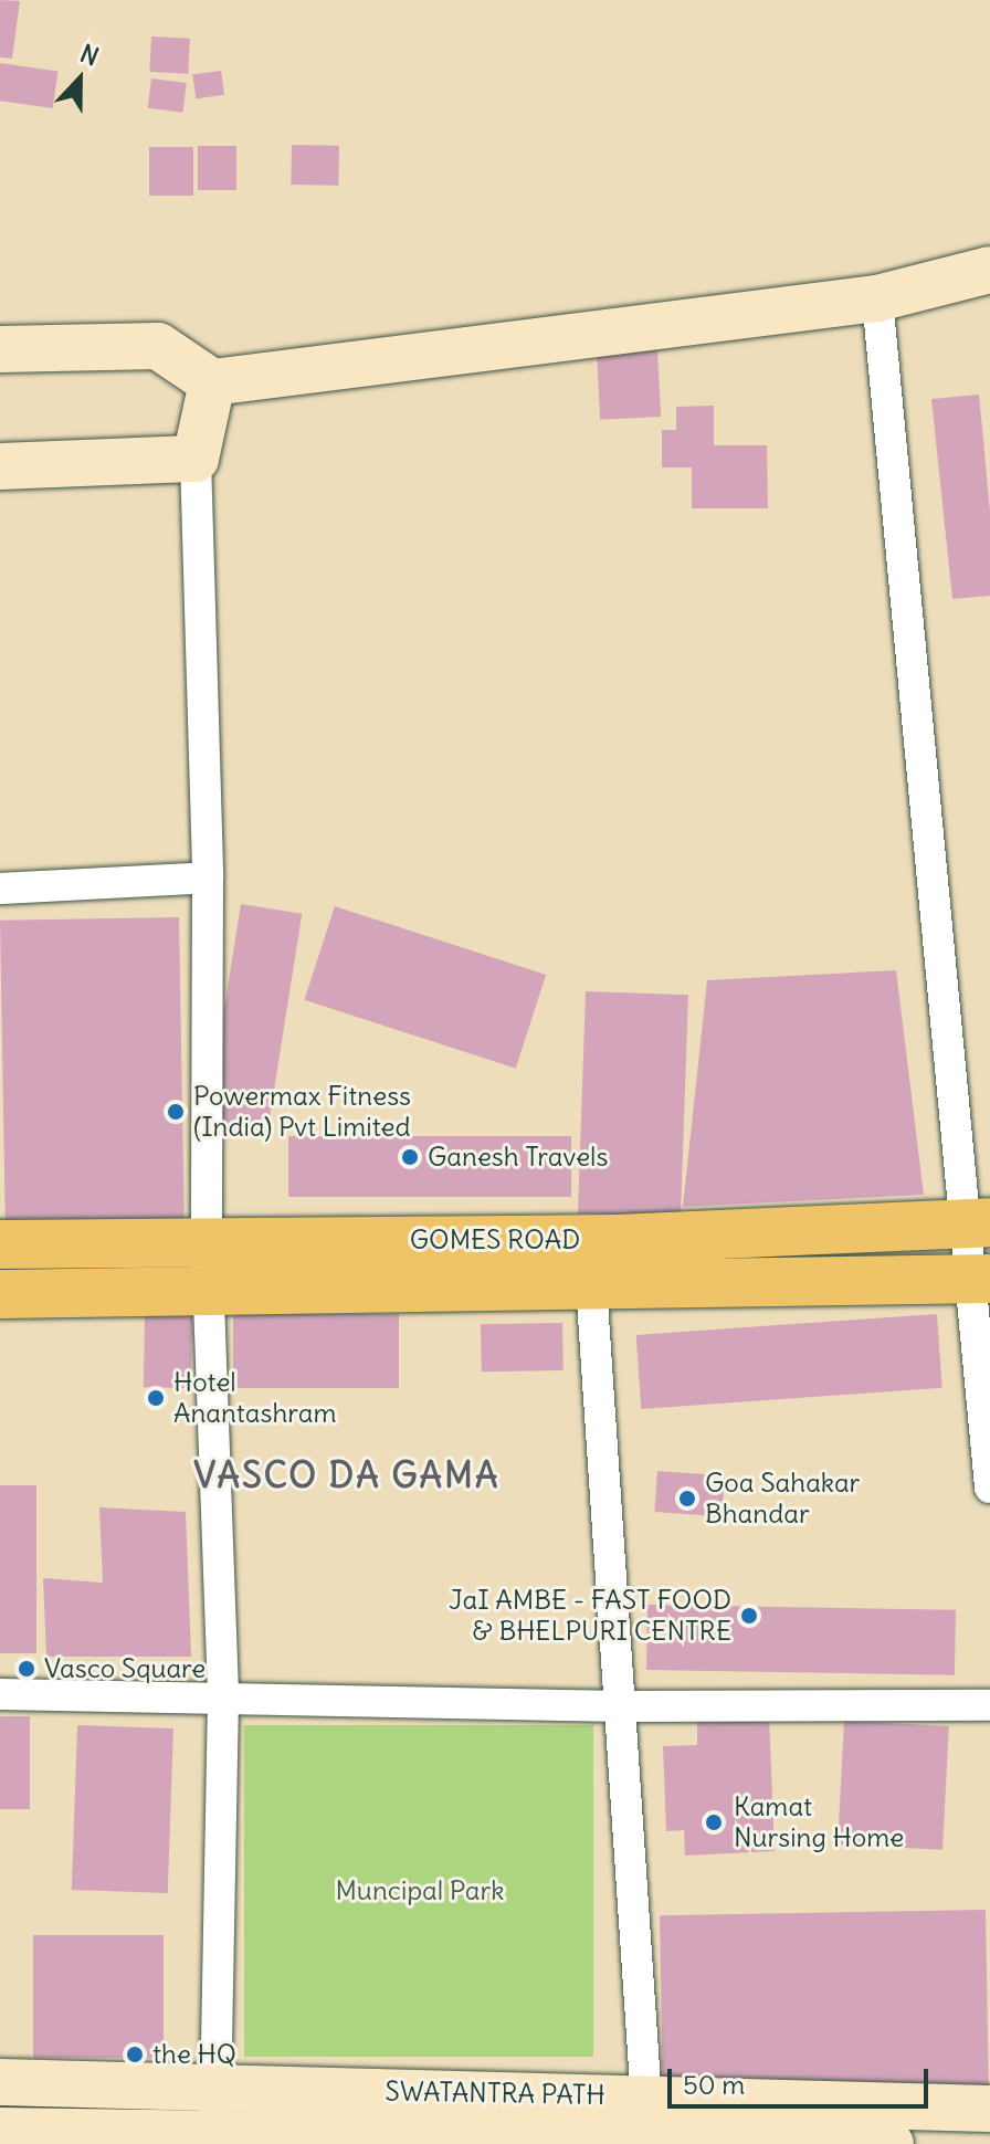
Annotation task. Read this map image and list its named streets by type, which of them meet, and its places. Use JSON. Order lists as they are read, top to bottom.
{
  "streets": {
    "main road": ["GOMES ROAD"],
    "street": ["SWATANTRA PATH"]
  },
  "districts": ["VASCO DA GAMA"],
  "parks": ["Muncipal Park"],
  "places": [
    "Powermax Fitness (India) Pvt Limited",
    "Ganesh Travels",
    "Hotel Anantashram",
    "Goa Sahakar Bhandar",
    "JaI AMBE - FAST FOOD & BHELPURI CENTRE",
    "Vasco Square",
    "Kamat Nursing Home",
    "the HQ"
  ],
  "scale_bar": "50 m",
  "north": "top"
}
